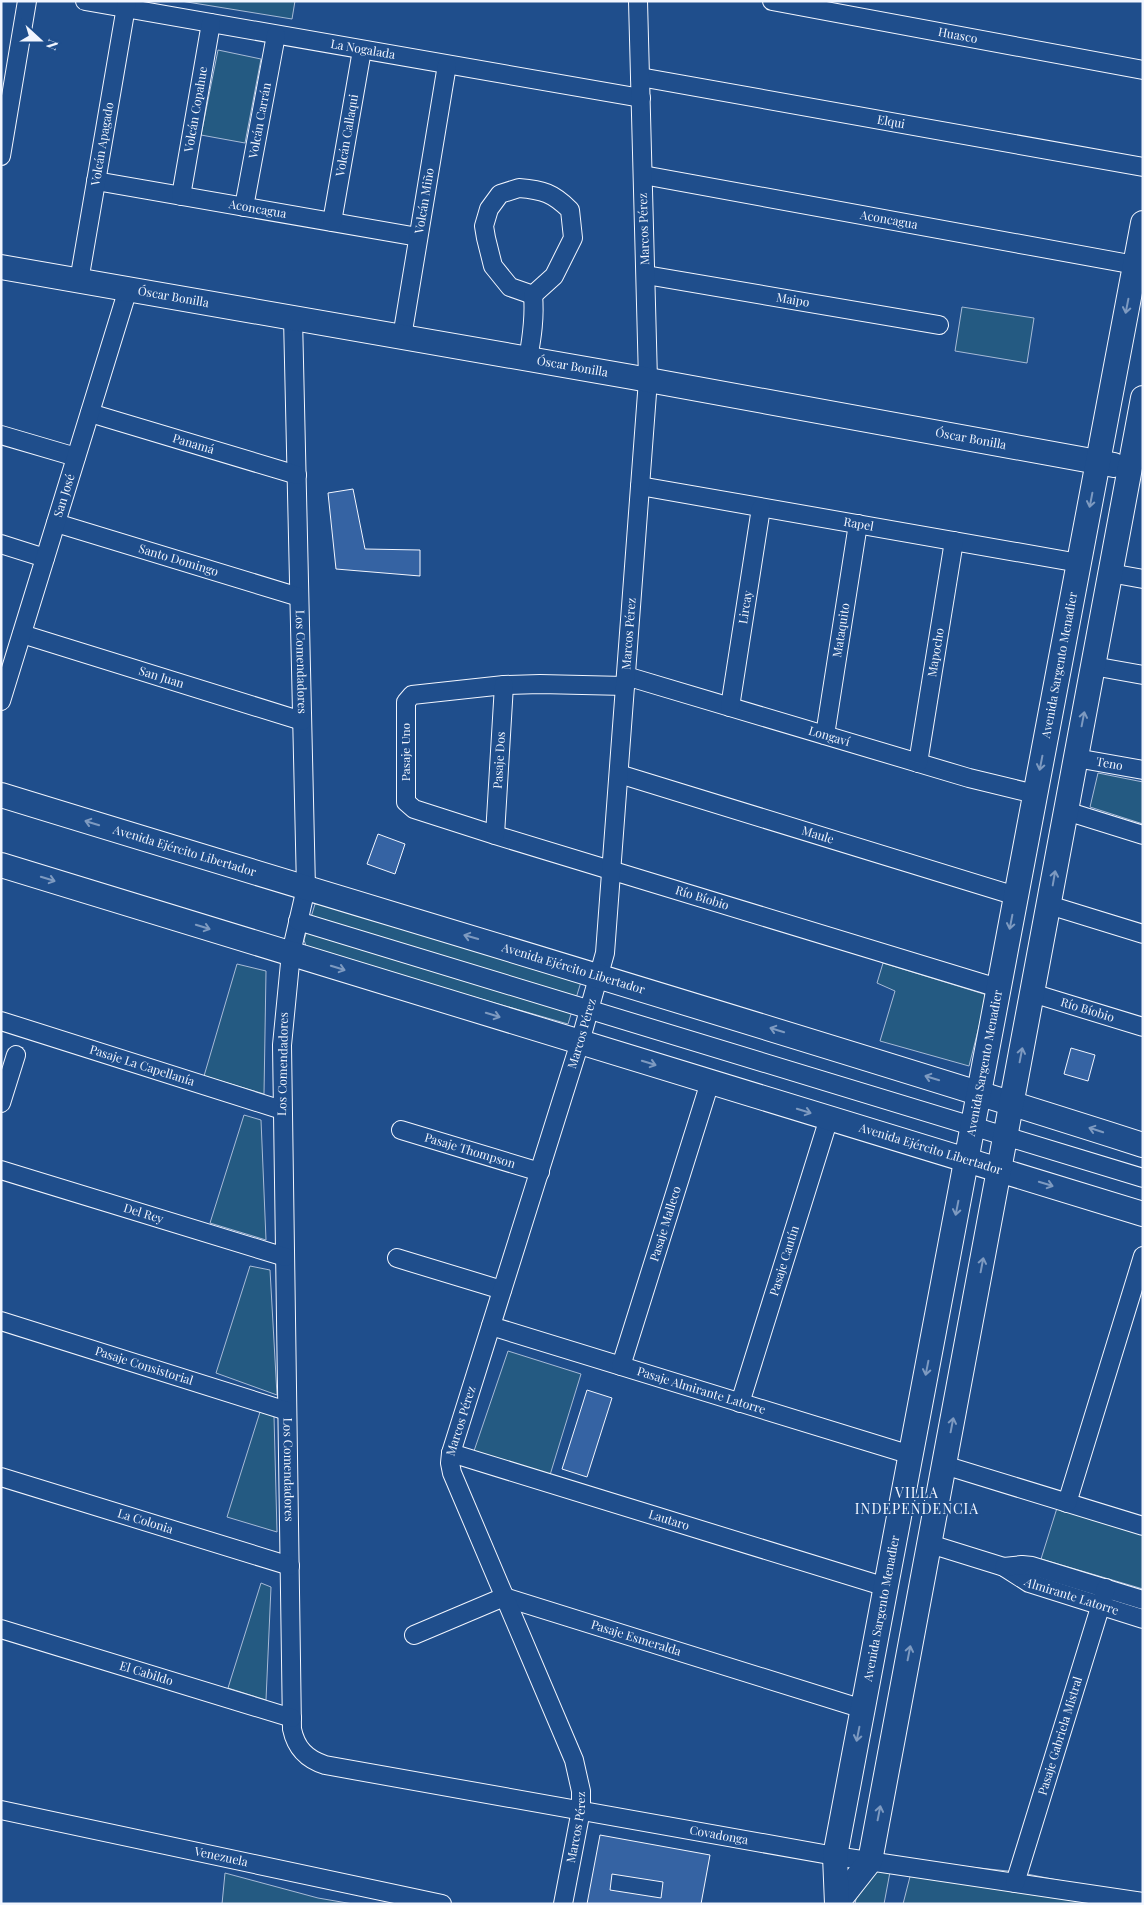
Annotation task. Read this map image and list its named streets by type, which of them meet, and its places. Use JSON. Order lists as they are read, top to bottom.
{
  "streets": {
    "main road": ["Óscar Bonilla", "Avenida Sargento Menadier", "Avenida Ejército Libertador"],
    "street": [
      "Huasco",
      "La Nogalada",
      "Volcán Copahue",
      "Volcán Carrán",
      "Elqui",
      "Volcán Callaqui",
      "Volcán Apagado",
      "Volcán Miño",
      "Aconcagua",
      "Marcos Pérez",
      "Maipo",
      "Panamá",
      "San José",
      "Rapel",
      "Santo Domingo",
      "Lircay",
      "Mataquito",
      "Mapocho",
      "Los Comendadores",
      "San Juan",
      "Longaví",
      "Pasaje Uno",
      "Pasaje Dos",
      "Teno",
      "Maule",
      "Río Bíobio",
      "Pasaje La Capellanía",
      "Pasaje Thompson",
      "Del Rey",
      "Pasaje Malleco",
      "Pasaje Cautín",
      "Pasaje Consistorial",
      "Pasaje Almirante Latorre",
      "Lautaro",
      "La Colonia",
      "Almirante Latorre",
      "Pasaje Esmeralda",
      "El Cabildo",
      "Pasaje Gabriela Mistral",
      "Covadonga",
      "Venezuela"
    ]
  },
  "crossings": [
    ["La Nogalada", "Volcán Copahue"],
    ["La Nogalada", "Volcán Carrán"],
    ["La Nogalada", "Volcán Callaqui"],
    ["La Nogalada", "Volcán Apagado"],
    ["La Nogalada", "Volcán Miño"],
    ["La Nogalada", "Marcos Pérez"],
    ["Volcán Copahue", "Aconcagua"],
    ["Volcán Carrán", "Aconcagua"],
    ["Elqui", "Marcos Pérez"],
    ["Volcán Callaqui", "Aconcagua"],
    ["Volcán Apagado", "Aconcagua"],
    ["Volcán Apagado", "Óscar Bonilla"],
    ["Volcán Miño", "Aconcagua"],
    ["Volcán Miño", "Óscar Bonilla"],
    ["Aconcagua", "Marcos Pérez"],
    ["Aconcagua", "Avenida Sargento Menadier"],
    ["Marcos Pérez", "Óscar Bonilla"],
    ["Marcos Pérez", "Maipo"],
    ["Marcos Pérez", "Rapel"],
    ["Marcos Pérez", "Longaví"],
    ["Marcos Pérez", "Maule"],
    ["Marcos Pérez", "Avenida Ejército Libertador"],
    ["Marcos Pérez", "Río Bíobio"],
    ["Marcos Pérez", "Pasaje Thompson"],
    ["Marcos Pérez", "Pasaje Almirante Latorre"],
    ["Marcos Pérez", "Lautaro"],
    ["Marcos Pérez", "Pasaje Esmeralda"],
    ["Marcos Pérez", "Covadonga"],
    ["Óscar Bonilla", "San José"],
    ["Óscar Bonilla", "Los Comendadores"],
    ["Óscar Bonilla", "Avenida Sargento Menadier"],
    ["Panamá", "San José"],
    ["Panamá", "Los Comendadores"],
    ["San José", "Santo Domingo"],
    ["San José", "San Juan"],
    ["Rapel", "Lircay"],
    ["Rapel", "Mataquito"],
    ["Rapel", "Mapocho"],
    ["Rapel", "Avenida Sargento Menadier"],
    ["Santo Domingo", "Los Comendadores"],
    ["Lircay", "Longaví"],
    ["Mataquito", "Longaví"],
    ["Mapocho", "Longaví"],
    ["Los Comendadores", "San Juan"],
    ["Los Comendadores", "Avenida Ejército Libertador"],
    ["Los Comendadores", "Pasaje La Capellanía"],
    ["Los Comendadores", "Del Rey"],
    ["Los Comendadores", "Pasaje Consistorial"],
    ["Los Comendadores", "La Colonia"],
    ["Los Comendadores", "El Cabildo"],
    ["Los Comendadores", "Covadonga"],
    ["Avenida Sargento Menadier", "Longaví"],
    ["Avenida Sargento Menadier", "Teno"],
    ["Avenida Sargento Menadier", "Maule"],
    ["Avenida Sargento Menadier", "Avenida Ejército Libertador"],
    ["Avenida Sargento Menadier", "Río Bíobio"],
    ["Avenida Sargento Menadier", "Pasaje Almirante Latorre"],
    ["Avenida Sargento Menadier", "Lautaro"],
    ["Avenida Sargento Menadier", "Almirante Latorre"],
    ["Avenida Sargento Menadier", "Pasaje Esmeralda"],
    ["Avenida Sargento Menadier", "Covadonga"],
    ["Longaví", "Pasaje Uno"],
    ["Longaví", "Pasaje Dos"],
    ["Pasaje Uno", "Río Bíobio"],
    ["Pasaje Dos", "Río Bíobio"],
    ["Avenida Ejército Libertador", "Pasaje Malleco"],
    ["Avenida Ejército Libertador", "Pasaje Cautín"],
    ["Pasaje Malleco", "Pasaje Almirante Latorre"],
    ["Pasaje Cautín", "Pasaje Almirante Latorre"],
    ["Almirante Latorre", "Pasaje Gabriela Mistral"],
    ["Pasaje Gabriela Mistral", "Covadonga"]
  ],
  "districts": ["VILLA INDEPENDENCIA"],
  "north": "right"
}
